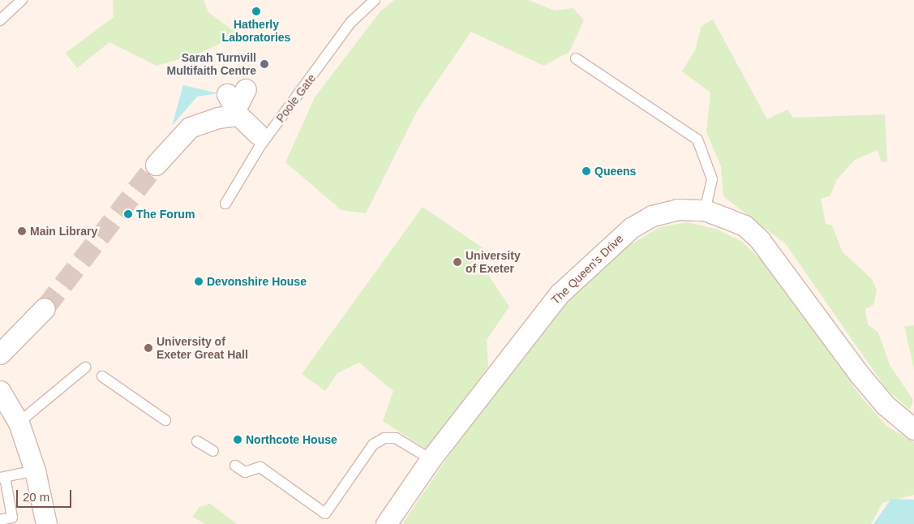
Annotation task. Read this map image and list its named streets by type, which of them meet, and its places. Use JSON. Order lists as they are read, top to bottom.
{
  "streets": {
    "street": ["The Queen's Drive"],
    "lane": ["Poole Gate"]
  },
  "places": [
    "Hatherly Laboratories",
    "Sarah Turnvill Multifaith Centre",
    "Queens",
    "The Forum",
    "Main Library",
    "University of Exeter",
    "Devonshire House",
    "University of Exeter Great Hall",
    "Northcote House"
  ],
  "scale_bar": "20 m"
}
